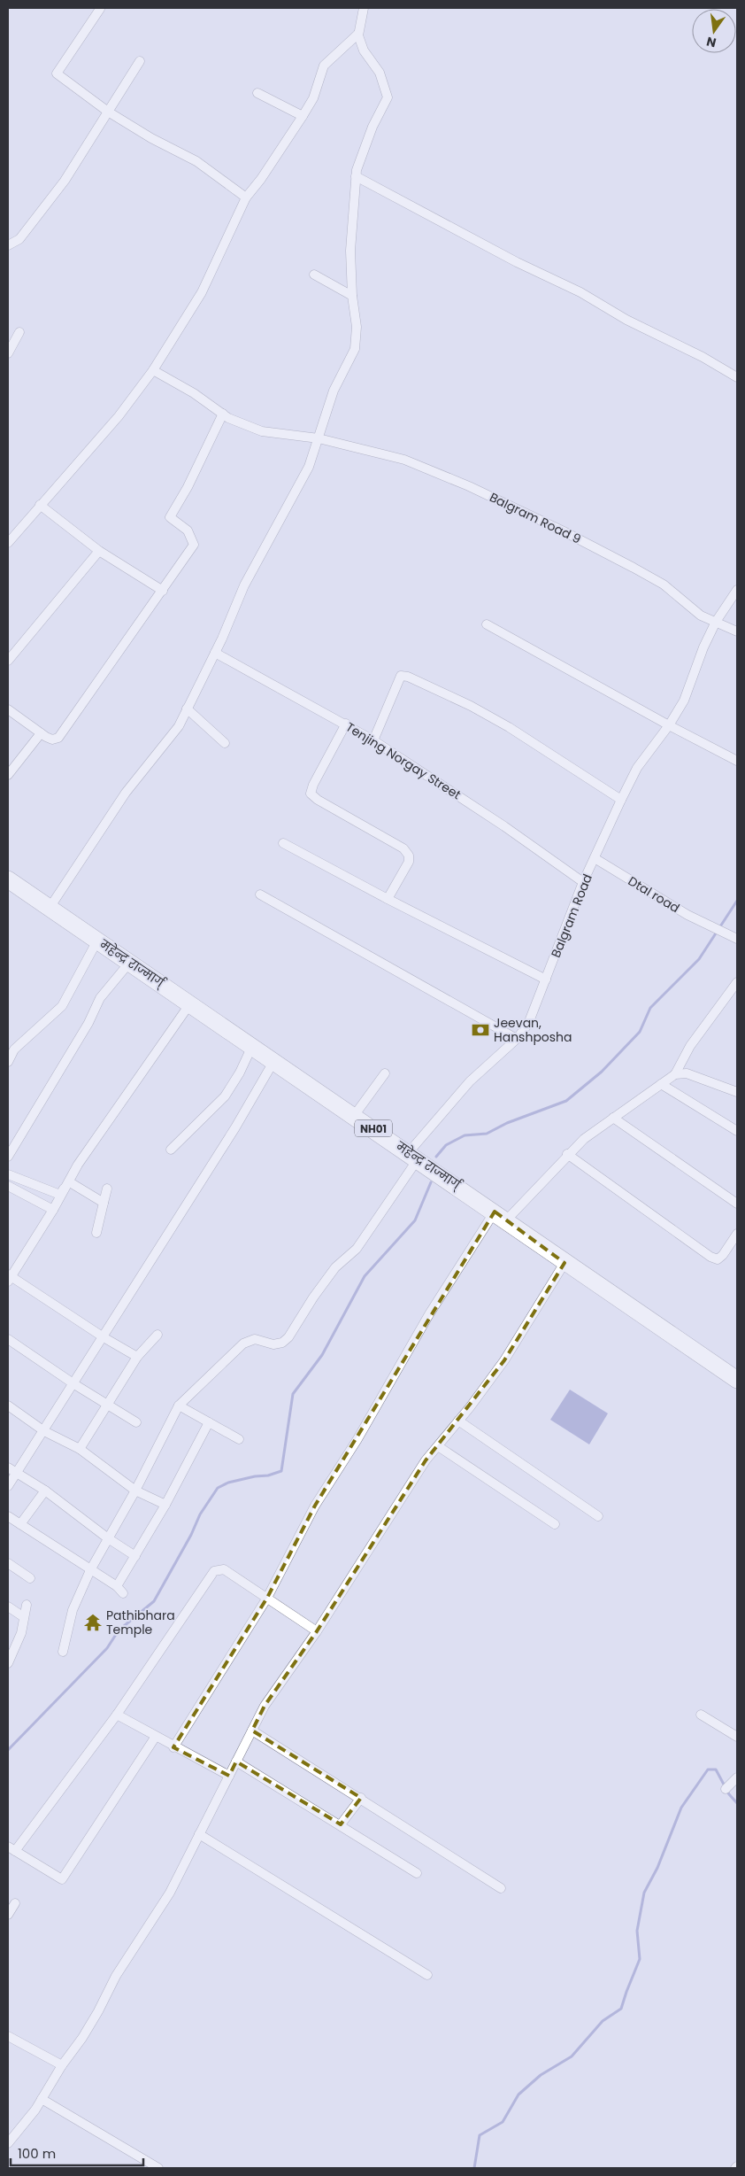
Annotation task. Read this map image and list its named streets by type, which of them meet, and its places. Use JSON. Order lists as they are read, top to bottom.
{
  "streets": {
    "highway": ["महेन्द्र राज्मार्ग्", "NH01"],
    "street": [
      "Balgram Road 9",
      "Tenjing Norgay Street",
      "Dtal road",
      "Balgram Road"
    ]
  },
  "crossings": [
    ["Balgram Road 9", "Balgram Road"],
    ["Tenjing Norgay Street", "Balgram Road"],
    ["Dtal road", "Balgram Road"],
    ["Balgram Road", "महेन्द्र राज्मार्ग्"]
  ],
  "places": {
    "bank": ["Jeevan, Hanshposha"],
    "temple": ["Pathibhara Temple"]
  },
  "scale_bar": "100 m",
  "north": "bottom"
}
